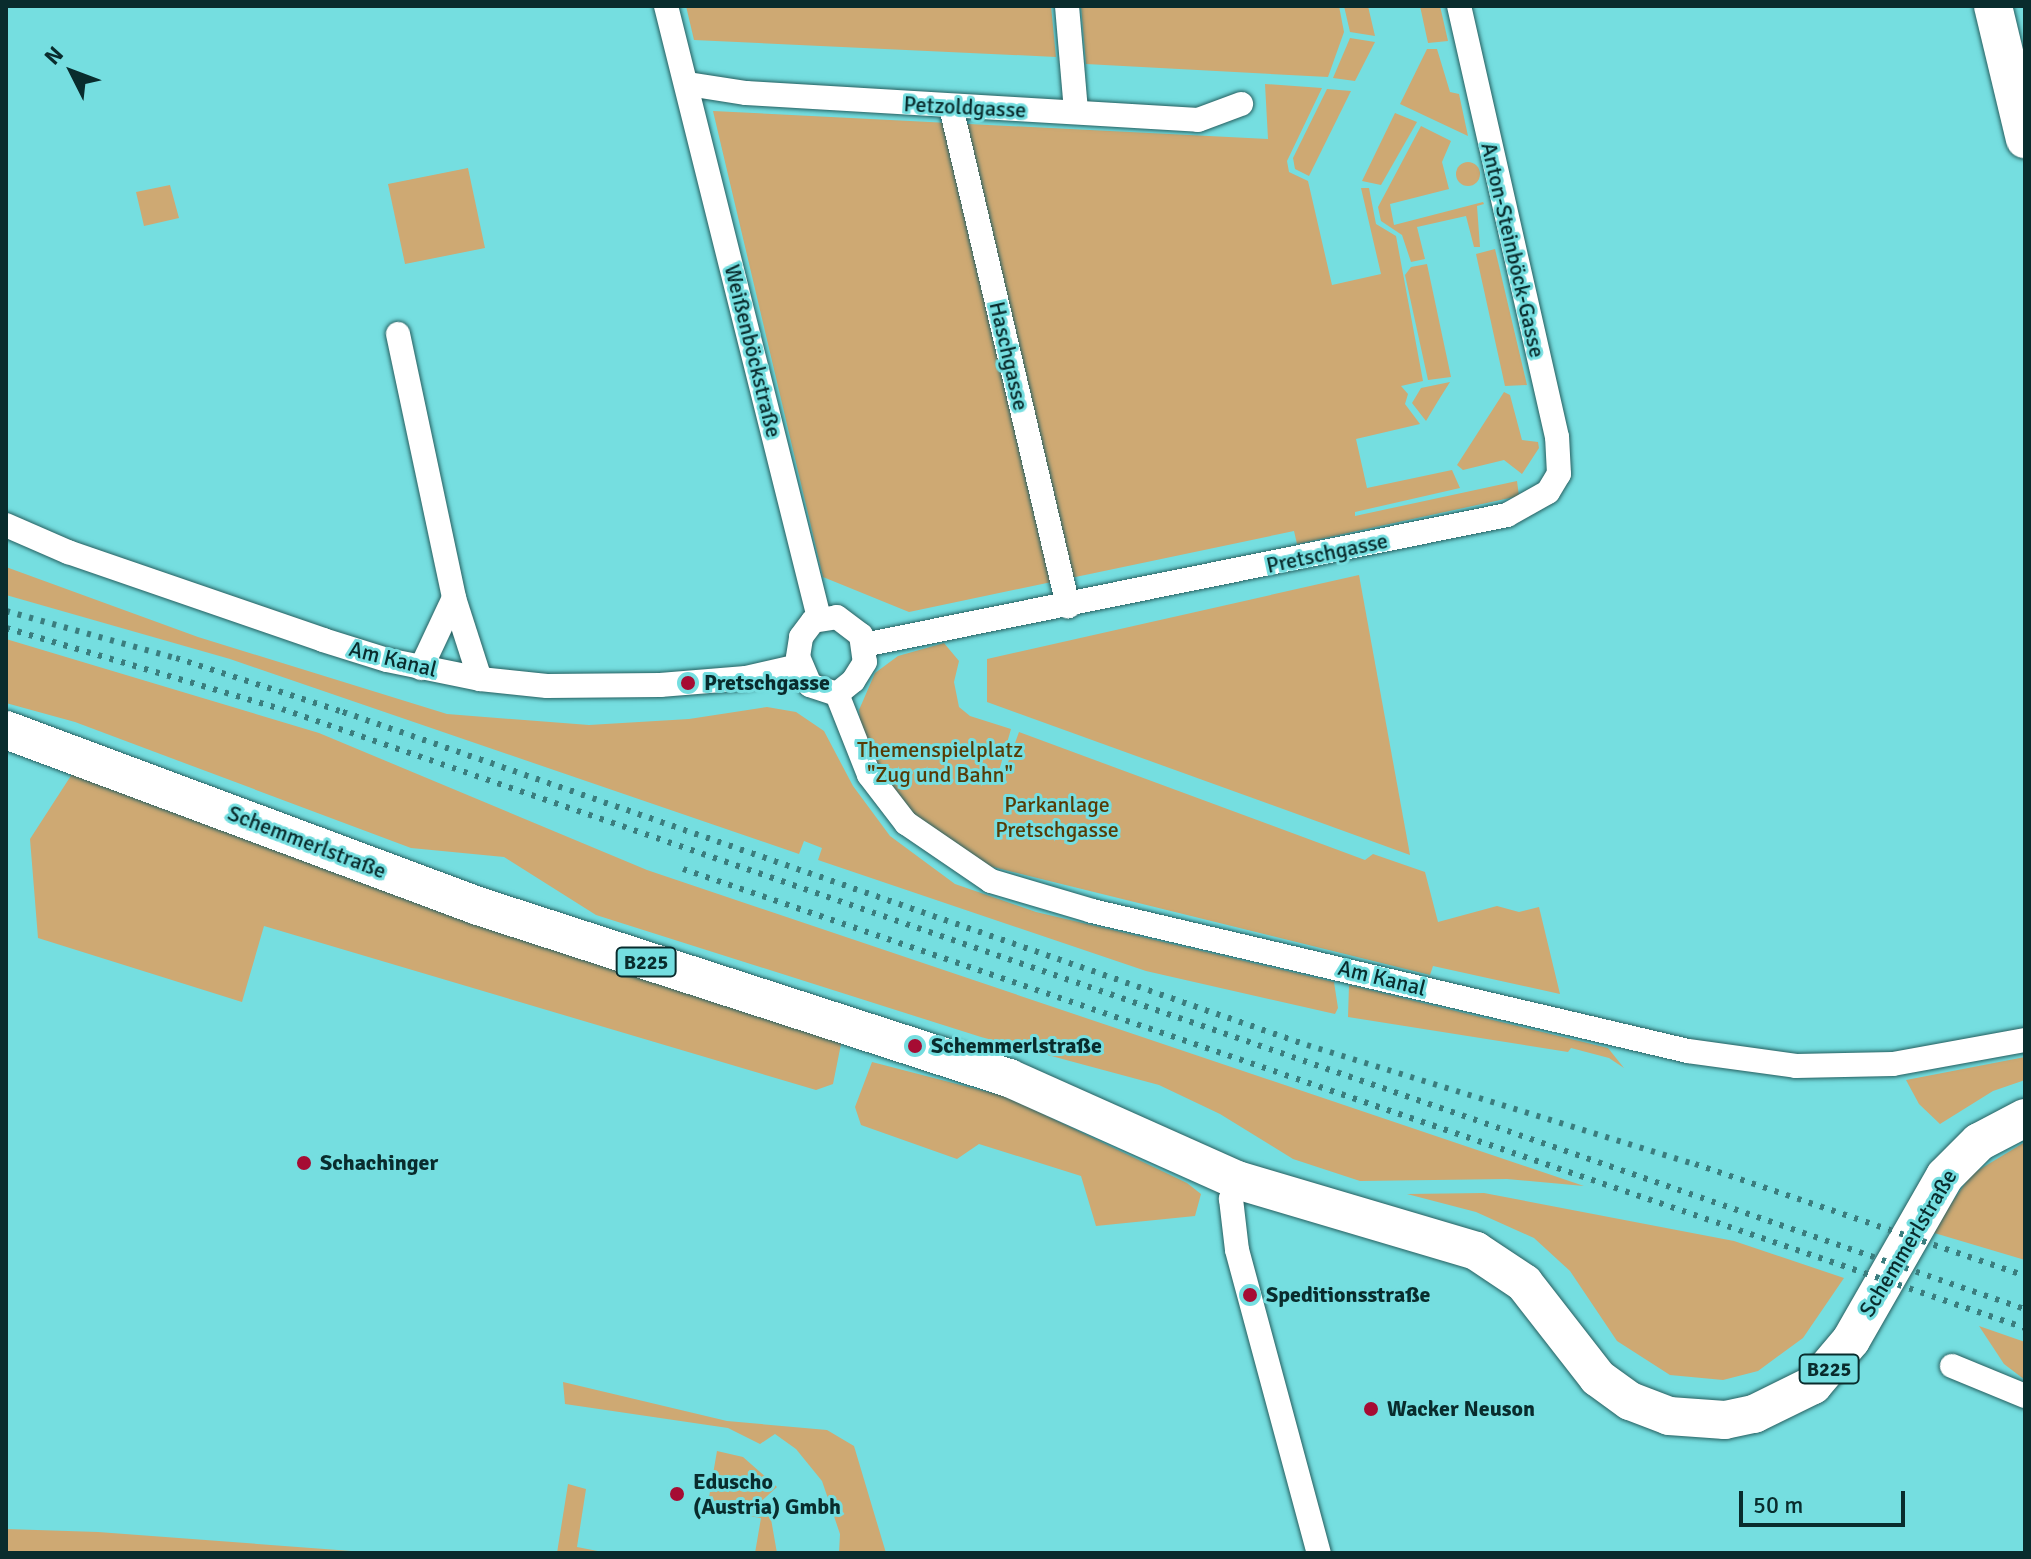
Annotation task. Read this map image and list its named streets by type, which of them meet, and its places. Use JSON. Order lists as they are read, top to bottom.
{
  "streets": {
    "main road": ["Schemmerlstraße", "B225"],
    "street": [
      "Petzoldgasse",
      "Anton-Steinböck-Gasse",
      "Weißenböckstraße",
      "Haschgasse",
      "Pretschgasse",
      "Am Kanal"
    ]
  },
  "crossings": [
    ["Petzoldgasse", "Weißenböckstraße"],
    ["Petzoldgasse", "Haschgasse"],
    ["Anton-Steinböck-Gasse", "Pretschgasse"],
    ["Weißenböckstraße", "Pretschgasse"],
    ["Weißenböckstraße", "Am Kanal"],
    ["Haschgasse", "Pretschgasse"],
    ["Pretschgasse", "Am Kanal"]
  ],
  "parks": ["Themenspielplatz \"Zug und Bahn\"", "Parkanlage Pretschgasse"],
  "places": [
    "Pretschgasse",
    "Schemmerlstraße",
    "Schachinger",
    "Speditionsstraße",
    "Wacker Neuson",
    "Eduscho (Austria) Gmbh"
  ],
  "scale_bar": "50 m",
  "north": "top left"
}
